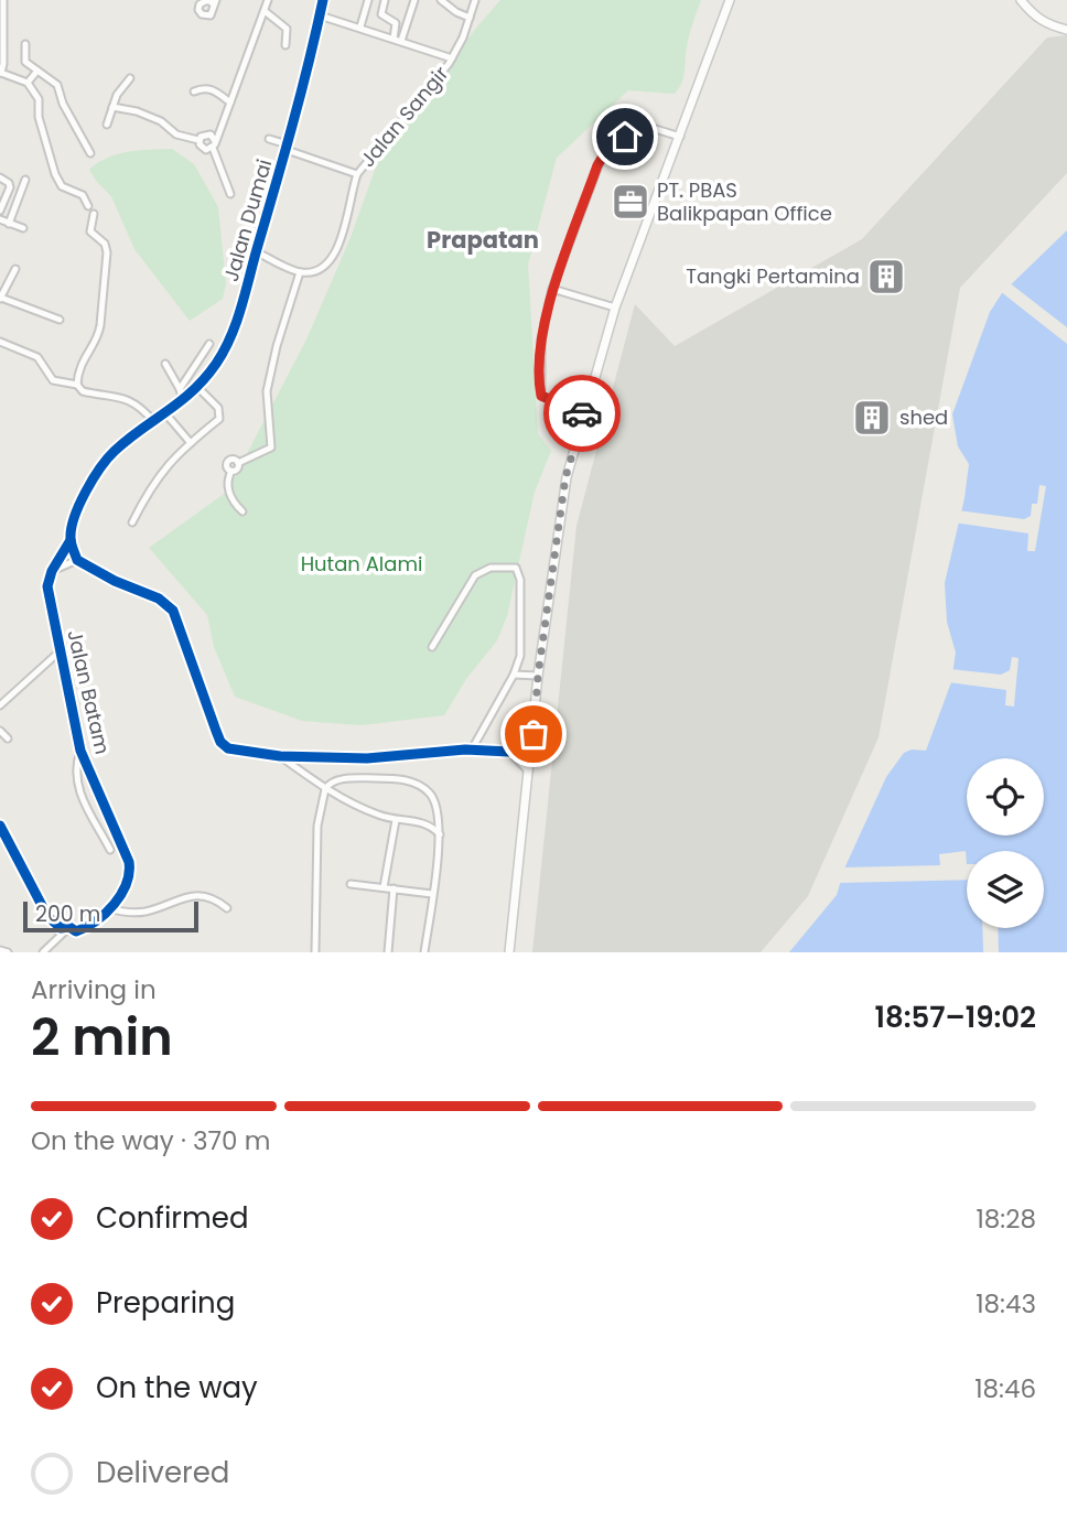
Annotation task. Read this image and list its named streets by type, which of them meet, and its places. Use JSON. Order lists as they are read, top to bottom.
{
  "streets": {
    "street": ["Jalan Sangir", "Jalan Dumai", "Jalan Batam"]
  },
  "crossings": [
    ["Jalan Sangir", "Jalan Dumai"],
    ["Jalan Dumai", "Jalan Batam"]
  ],
  "districts": ["Prapatan"],
  "parks": ["Hutan Alami"],
  "places": {
    "office": ["PT. PBAS Balikpapan Office"],
    "building": ["Tangki Pertamina", "shed"]
  },
  "scale_bar": "200 m",
  "page": {
    "scale": "200 m",
    "heading": ["2 min", "Arriving in", "18:57–19:02"],
    "bar": "On the way · 370 m",
    "list": [
      ["Confirmed", "18:28"],
      ["Preparing", "18:43"],
      ["On the way", "18:46"],
      "Delivered"
    ]
  }
}
